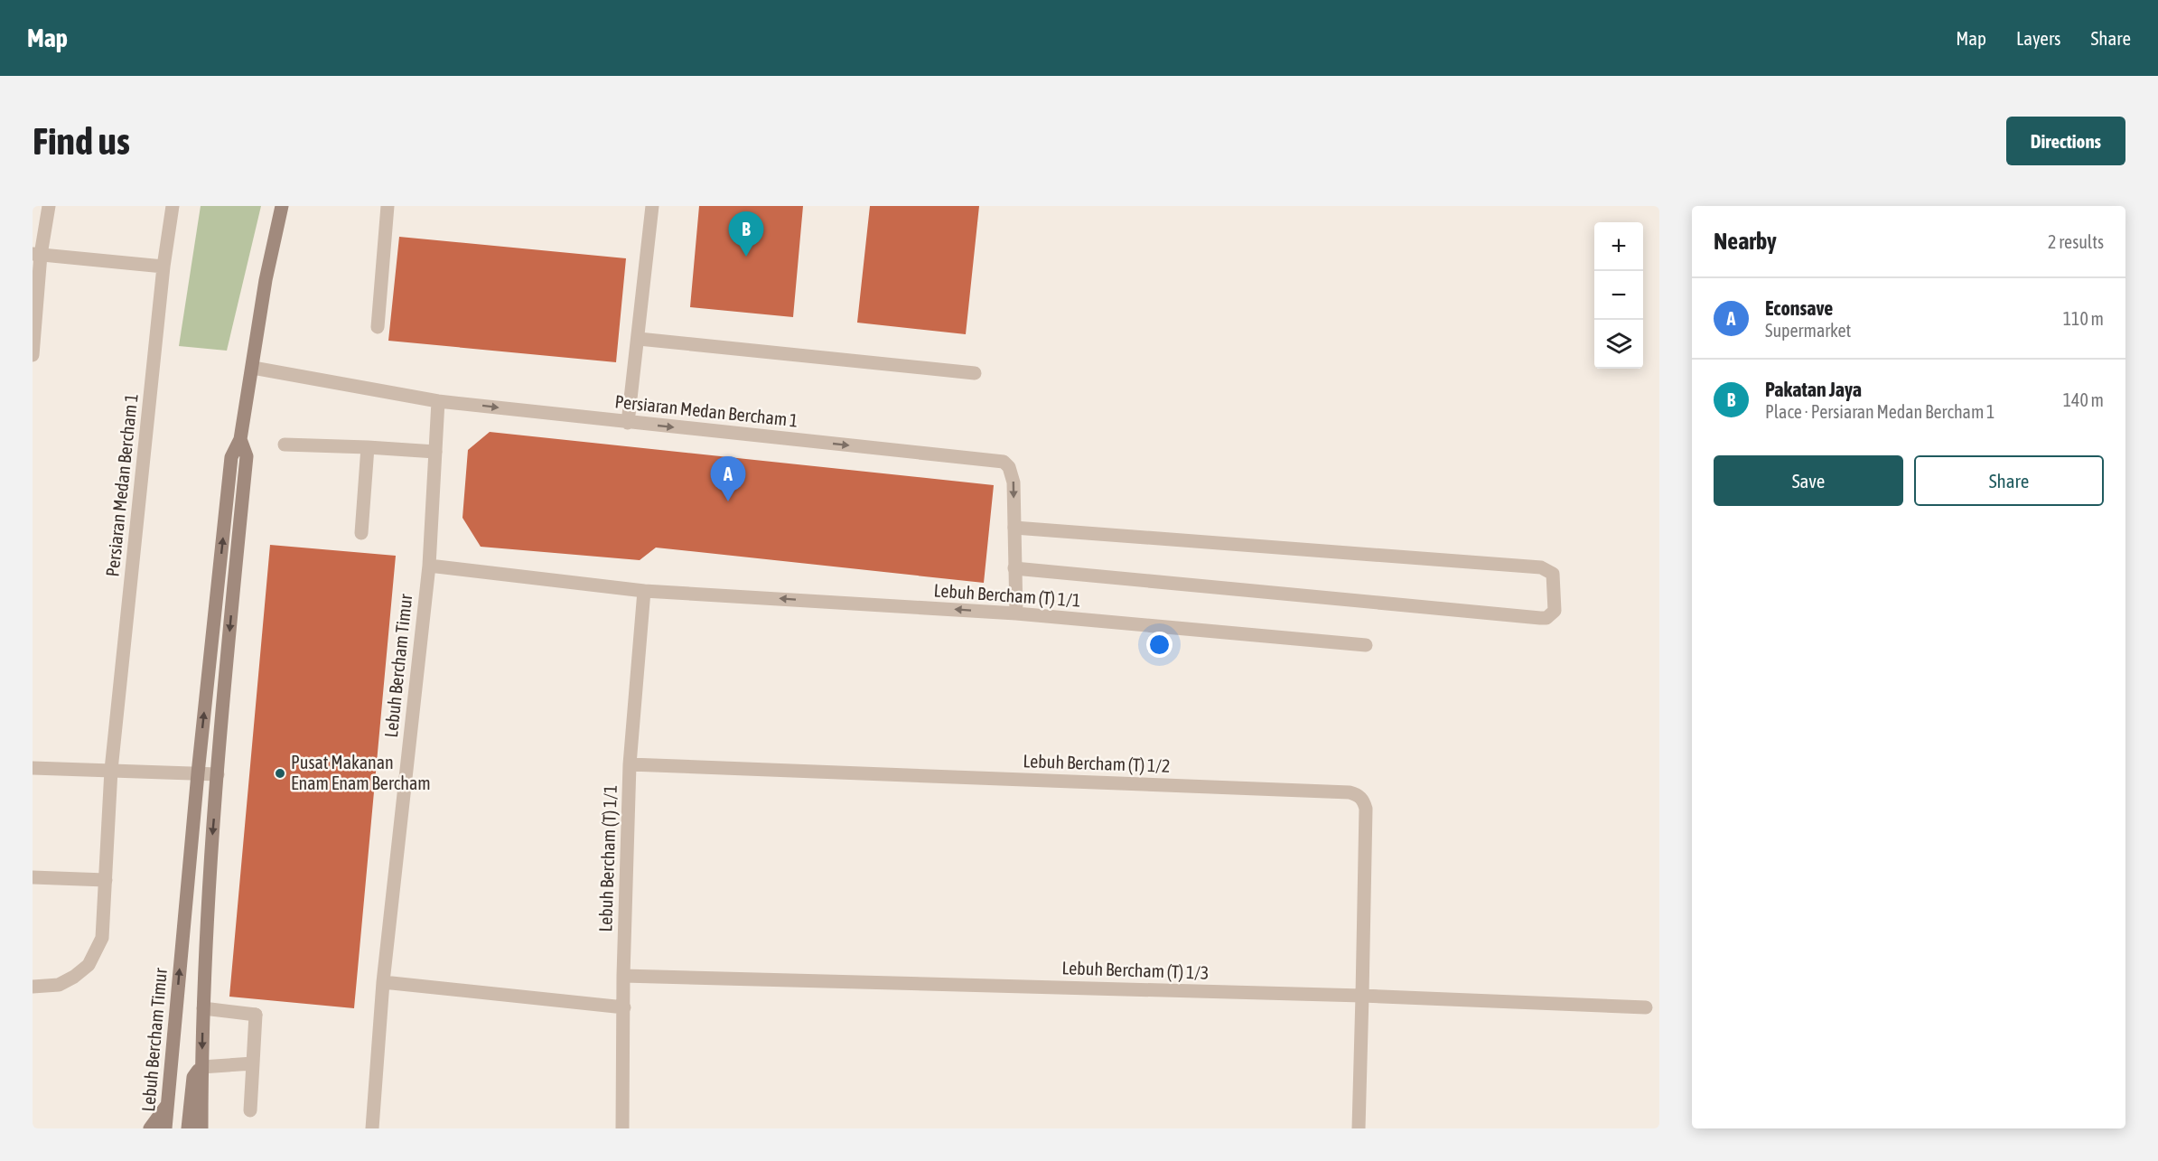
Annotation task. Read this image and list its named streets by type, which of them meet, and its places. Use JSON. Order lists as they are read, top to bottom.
{
  "streets": {
    "street": [
      "Persiaran Medan Bercham 1",
      "Lebuh Bercham (T) 1/1",
      "Lebuh Bercham Timur",
      "Lebuh Bercham (T) 1/2",
      "Lebuh Bercham (T) 1/3"
    ]
  },
  "crossings": [
    ["Persiaran Medan Bercham 1", "Lebuh Bercham (T) 1/1"],
    ["Persiaran Medan Bercham 1", "Lebuh Bercham Timur"],
    ["Lebuh Bercham (T) 1/1", "Lebuh Bercham Timur"],
    ["Lebuh Bercham (T) 1/1", "Lebuh Bercham (T) 1/2"],
    ["Lebuh Bercham (T) 1/1", "Lebuh Bercham (T) 1/3"],
    ["Lebuh Bercham (T) 1/2", "Lebuh Bercham (T) 1/3"]
  ],
  "places": ["Pusat Makanan Enam Enam Bercham"],
  "page": {
    "header": "Map",
    "nav": ["Map", "Layers", "Share"],
    "buttons": [
      "Directions",
      ["Save", "Share"]
    ],
    "title": "Find us",
    "heading": ["Nearby", "2 results"],
    "pins": ["B", "A"],
    "map_buttons": ["+", "−"],
    "list": [
      {
        "mark": "A",
        "name": "Econsave",
        "note": "Supermarket",
        "value": "110 m"
      },
      {
        "mark": "B",
        "name": "Pakatan Jaya",
        "note": "Place · Persiaran Medan Bercham 1",
        "value": "140 m"
      }
    ]
  }
}
